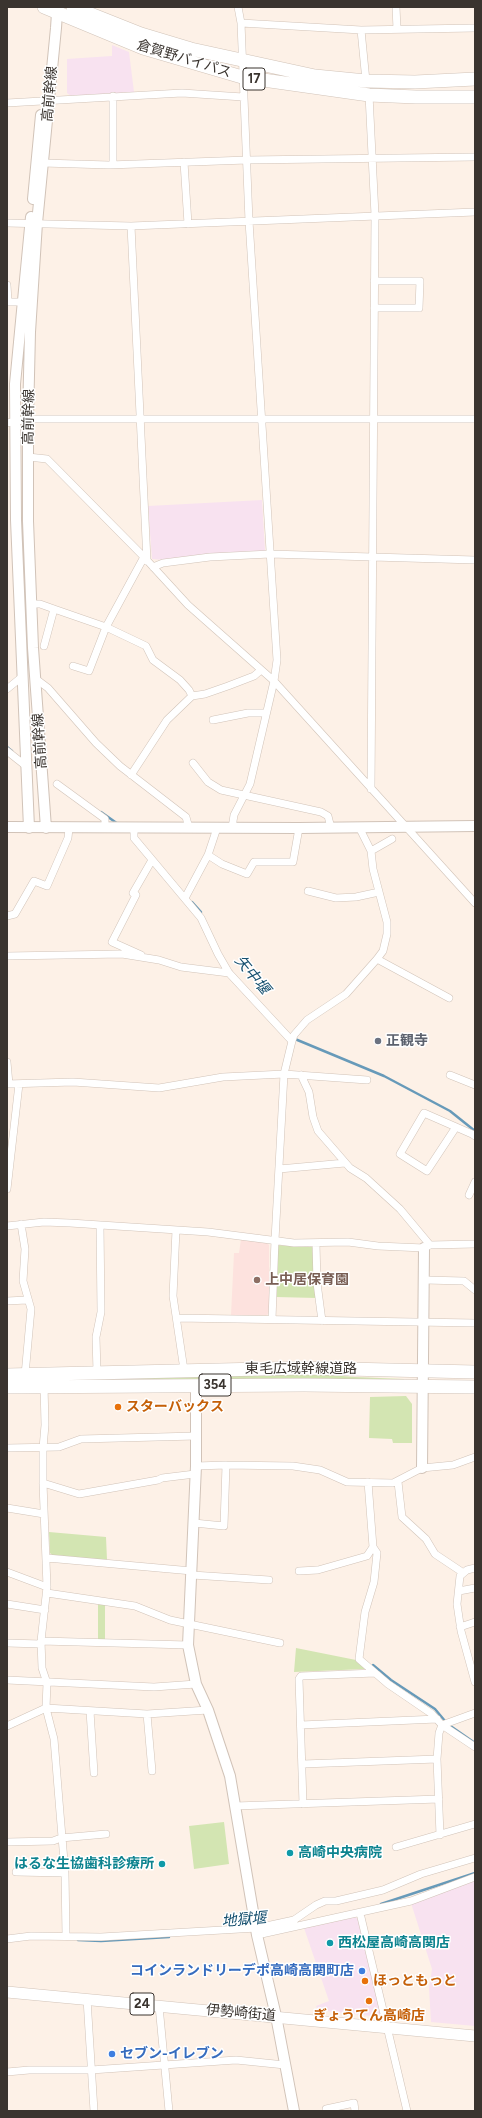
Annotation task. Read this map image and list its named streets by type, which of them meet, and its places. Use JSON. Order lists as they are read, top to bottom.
{
  "streets": {
    "highway": [
      "倉賀野バイパス",
      "17",
      "東毛広域幹線道路",
      "354"
    ],
    "main road": ["24", "伊勢崎街道"],
    "street": ["高前幹線"]
  },
  "crossings": [
    ["倉賀野バイパス", "高前幹線"]
  ],
  "water": ["矢中堰", "地獄堰"],
  "places": [
    "正観寺",
    "上中居保育園",
    "スターバックス",
    "高崎中央病院",
    "はるな生協歯科診療所",
    "西松屋高崎高関店",
    "コインランドリーデポ高崎高関町店",
    "ほっともっと",
    "ぎょうてん高崎店",
    "セブン-イレブン"
  ]
}
